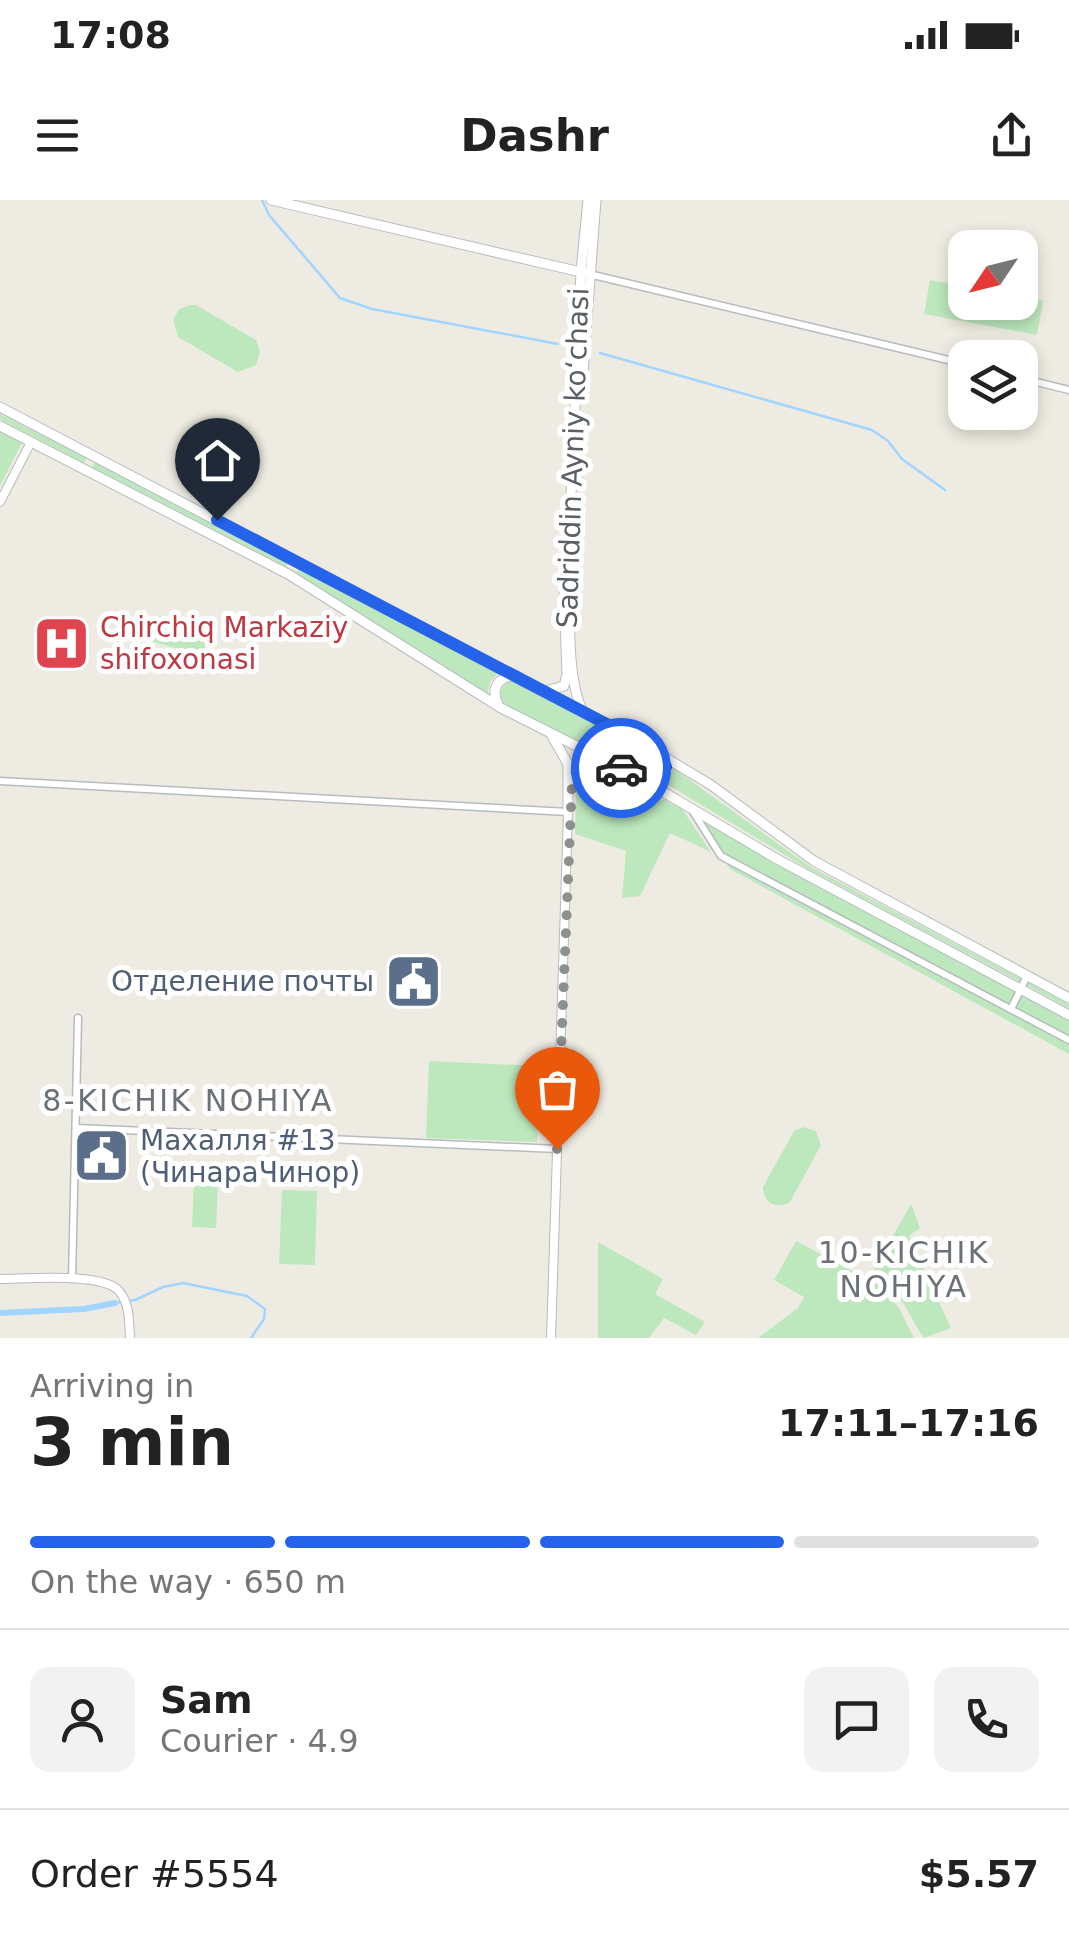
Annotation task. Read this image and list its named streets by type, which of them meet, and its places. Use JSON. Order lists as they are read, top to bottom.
{
  "streets": {
    "main road": ["Sadriddin Ayniy ko‘chasi"]
  },
  "districts": ["8-KICHIK NOHIYA", "10-KICHIK NOHIYA"],
  "places": {
    "hospital": ["Chirchiq Markaziy shifoxonasi"],
    "public building": ["Отделение почты", "Махалля #13 (ЧинараЧинор)"]
  },
  "north": "bottom left",
  "page": {
    "status": "17:08",
    "header": "Dashr",
    "heading": ["3 min", "Arriving in", "17:11–17:16"],
    "panel": [
      "Sam",
      "Courier · 4.9",
      "Order #5554",
      "$5.57"
    ],
    "bar": "On the way · 650 m"
  }
}
